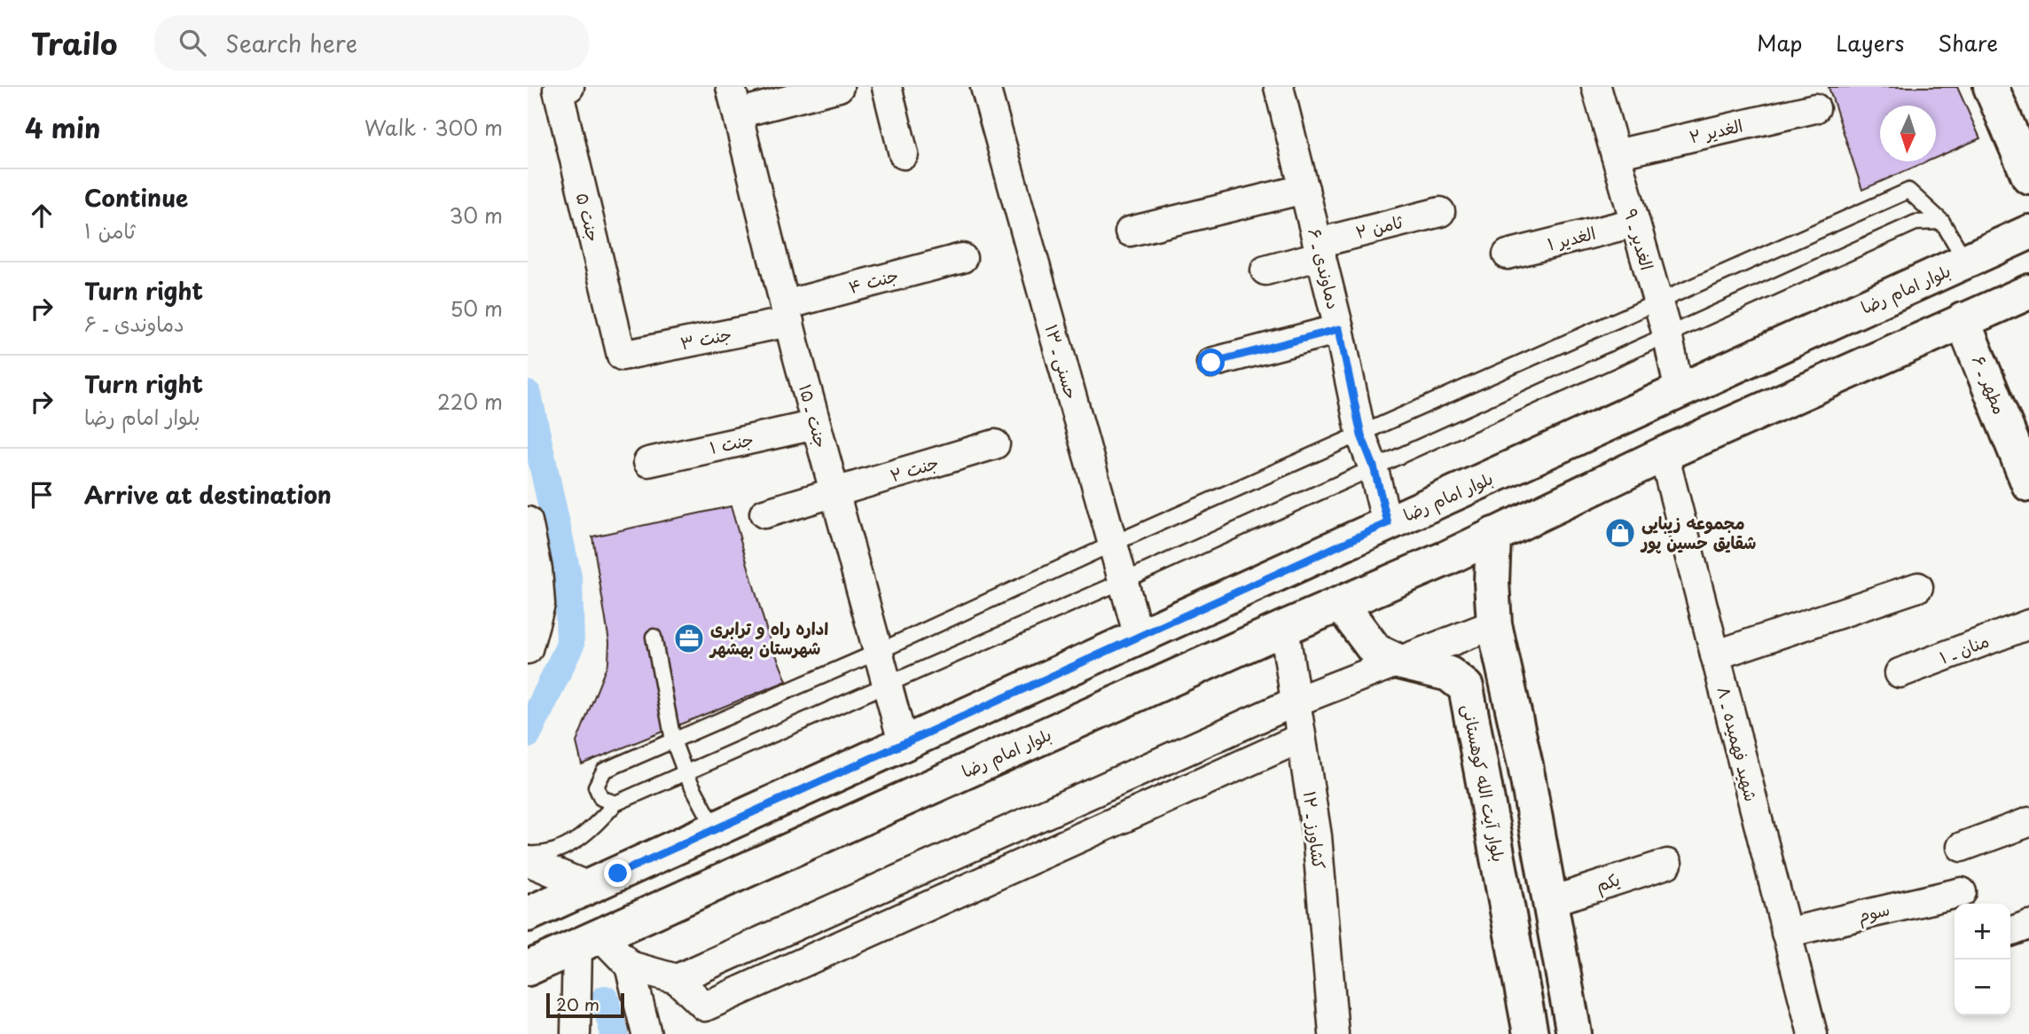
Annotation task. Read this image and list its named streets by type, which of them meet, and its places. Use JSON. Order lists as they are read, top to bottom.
{
  "streets": {
    "main road": ["بلوار امام رضا", "مطهر ـ ۶", "بلوار آیت الله کوهستانی"],
    "street": [
      "الغدیر ۲",
      "جنت ۵",
      "ثامن ۲",
      "الغدیر ۱",
      "الغدیر ـ ۹",
      "دماوندی ـ ۶",
      "جنت ۴",
      "جنت ۳",
      "حسنی ـ ۱۳",
      "جنت ـ ۱۵",
      "جنت ۱",
      "جنت ۲",
      "منان ـ ۱",
      "شهید فهمیده ـ ۸",
      "کشاورز ـ ۱۲",
      "یکم",
      "سوم"
    ]
  },
  "crossings": [
    ["الغدیر ۲", "الغدیر ـ ۹"],
    ["جنت ۵", "جنت ۳"],
    ["ثامن ۲", "دماوندی ـ ۶"],
    ["الغدیر ۱", "الغدیر ـ ۹"],
    ["الغدیر ـ ۹", "بلوار امام رضا"],
    ["دماوندی ـ ۶", "بلوار امام رضا"],
    ["جنت ۴", "جنت ۳"],
    ["جنت ۴", "جنت ـ ۱۵"],
    ["بلوار امام رضا", "حسنی ـ ۱۳"],
    ["بلوار امام رضا", "مطهر ـ ۶"],
    ["بلوار امام رضا", "جنت ـ ۱۵"],
    ["بلوار امام رضا", "شهید فهمیده ـ ۸"],
    ["بلوار امام رضا", "بلوار آیت الله کوهستانی"],
    ["بلوار امام رضا", "کشاورز ـ ۱۲"],
    ["جنت ۳", "جنت ـ ۱۵"],
    ["جنت ـ ۱۵", "جنت ۱"],
    ["جنت ـ ۱۵", "جنت ۲"],
    ["شهید فهمیده ـ ۸", "سوم"]
  ],
  "places": {
    "shop": ["مجموعه زیبایی شقایق حسین پور"],
    "office": ["اداره راه و ترابری شهرستان بهشهر"]
  },
  "scale_bar": "20 m",
  "north": "bottom",
  "page": {
    "header": "Trailo",
    "search": "Search here",
    "nav": ["Map", "Layers", "Share"],
    "heading": ["4 min", "Walk · 300 m"],
    "list": [
      ["Continue", "ثامن ۱", "30 m"],
      ["Turn right", "دماوندی ـ ۶", "50 m"],
      ["Turn right", "بلوار امام رضا", "220 m"],
      "Arrive at destination"
    ],
    "map_buttons": ["+", "−"],
    "scale": "20 m"
  }
}
